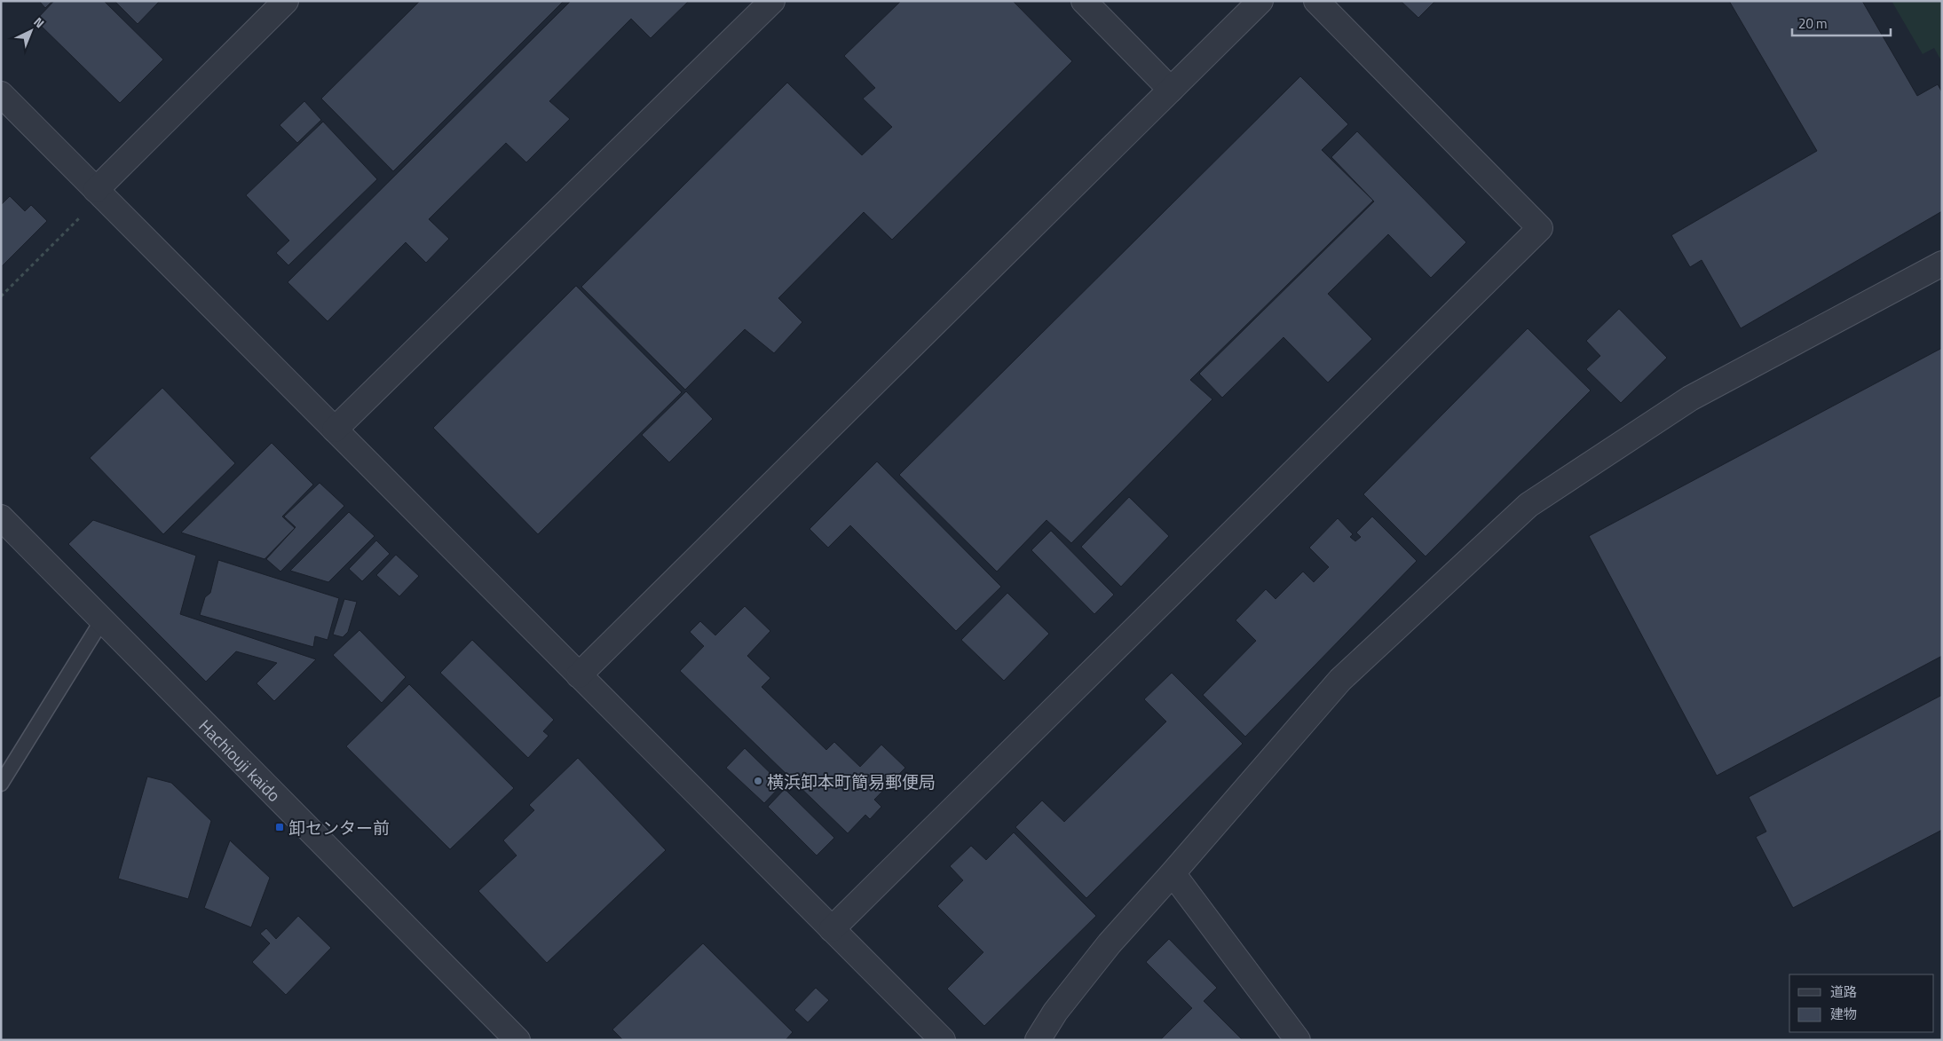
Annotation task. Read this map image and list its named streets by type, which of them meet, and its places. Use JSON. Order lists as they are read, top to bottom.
{
  "streets": {
    "street": ["Hachiouji kaido"]
  },
  "places": {
    "other": ["横浜卸本町簡易郵便局"],
    "transit": ["卸センター前"]
  },
  "legend": ["道路", "建物"],
  "scale_bar": "20 m",
  "north": "top right"
}
